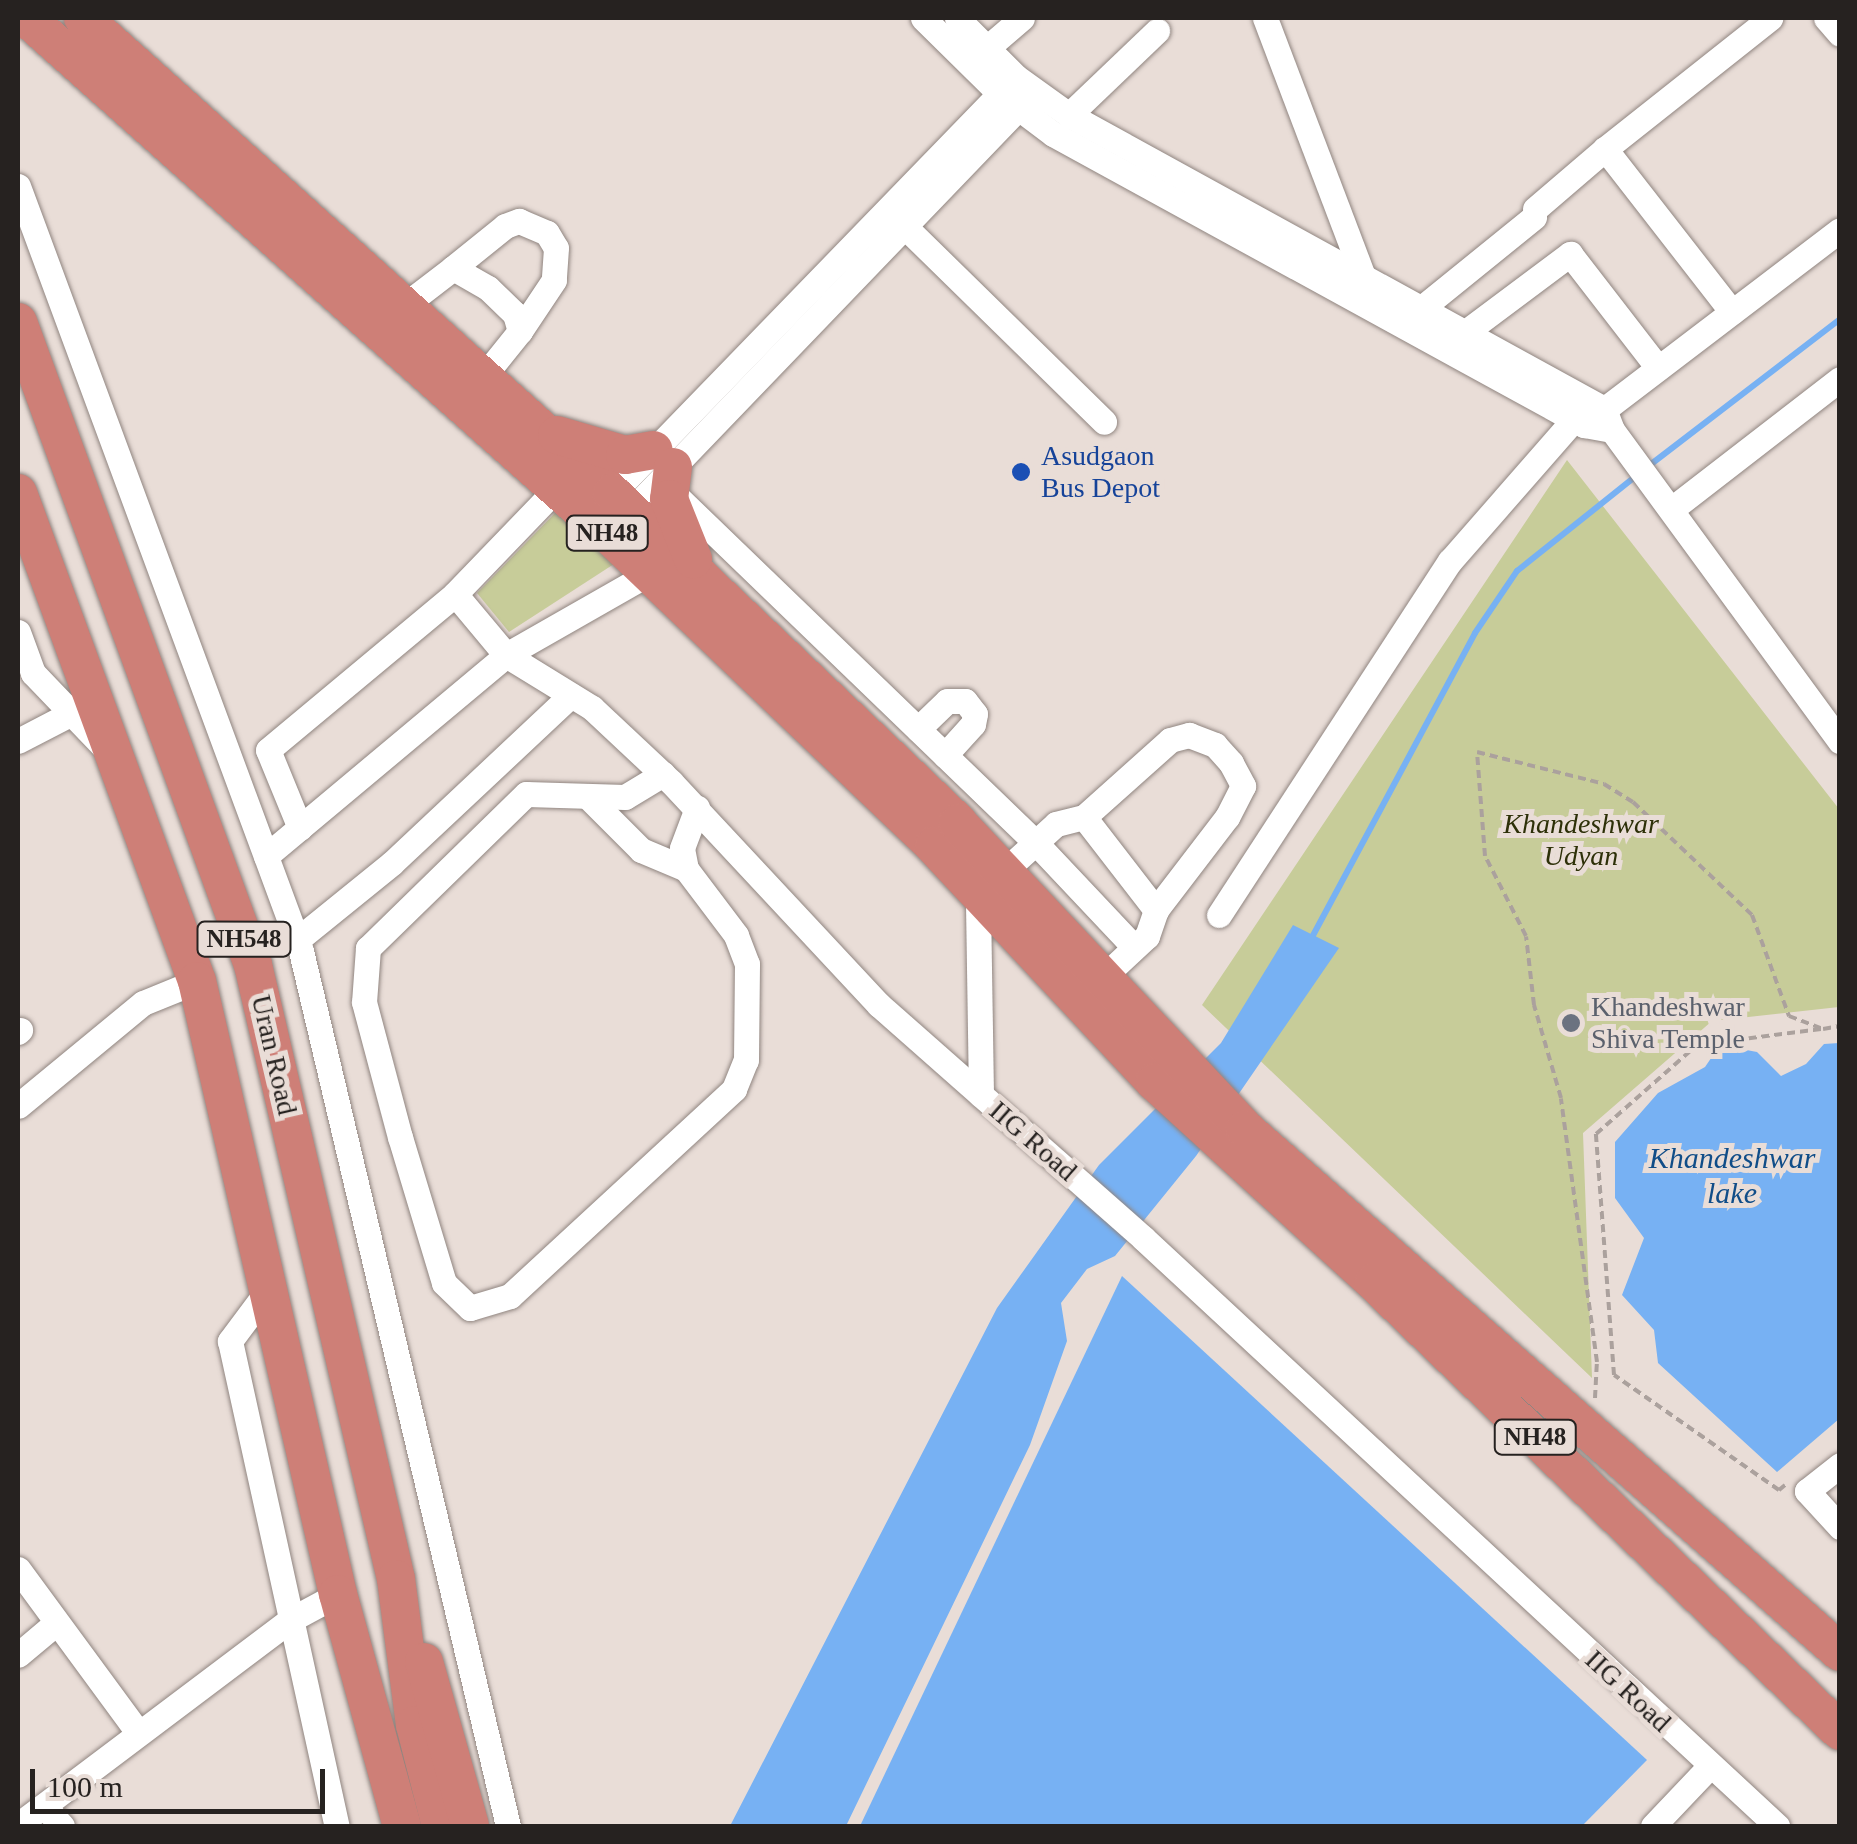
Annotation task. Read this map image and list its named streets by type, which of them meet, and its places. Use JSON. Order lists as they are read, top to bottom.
{
  "streets": {
    "highway": ["NH48", "NH548", "Uran Road"],
    "street": ["IIG Road"]
  },
  "water": ["Khandeshwar lake"],
  "parks": ["Khandeshwar Udyan"],
  "places": ["Asudgaon Bus Depot", "Khandeshwar Shiva Temple"],
  "scale_bar": "100 m"
}
